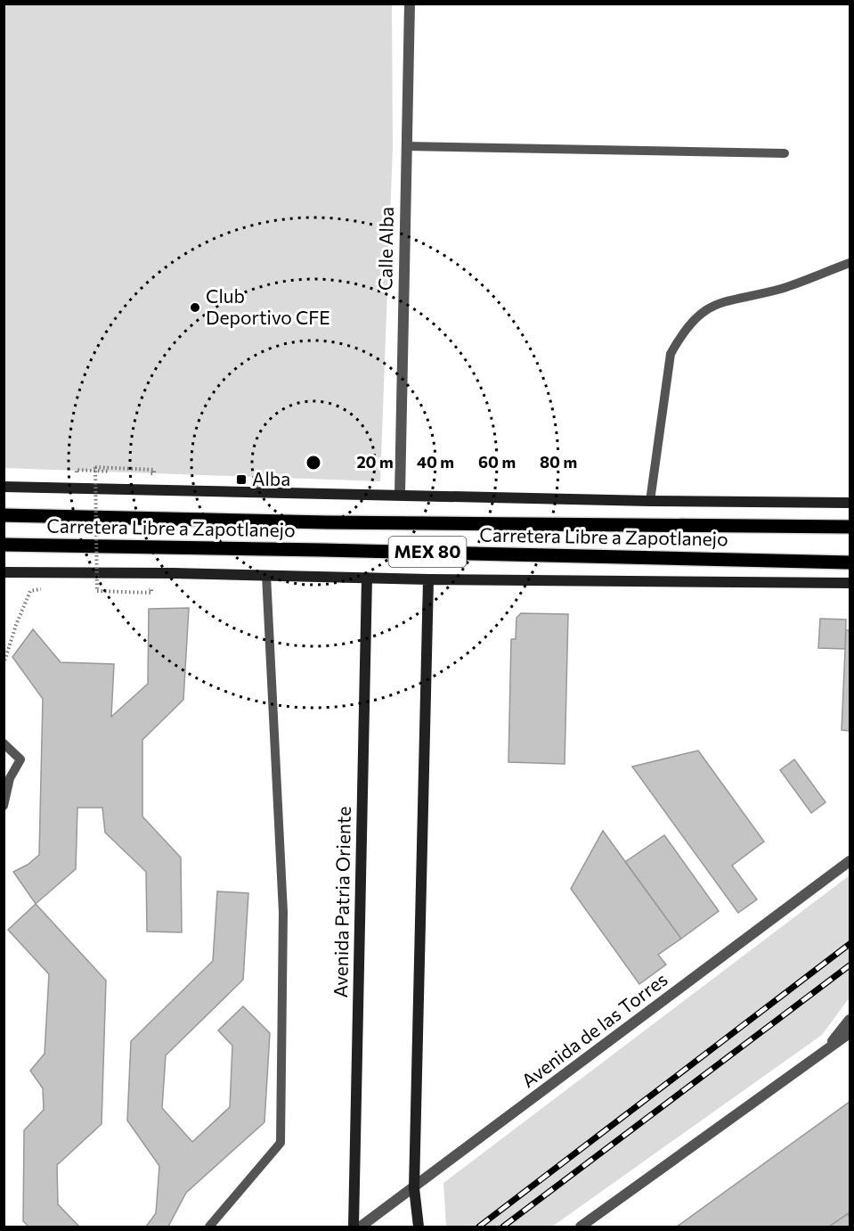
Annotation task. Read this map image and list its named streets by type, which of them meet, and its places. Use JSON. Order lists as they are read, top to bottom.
{
  "streets": {
    "main road": ["Carretera Libre a Zapotlanejo", "MEX 80", "Avenida Patria Oriente"],
    "street": ["Calle Alba", "Avenida de las Torres"]
  },
  "crossings": [
    ["Calle Alba", "Carretera Libre a Zapotlanejo"]
  ],
  "places": {
    "other": ["Club Deportivo CFE"],
    "transit": ["Alba"]
  },
  "rings": [
    "20 m",
    "40 m",
    "60 m",
    "80 m"
  ]
}
